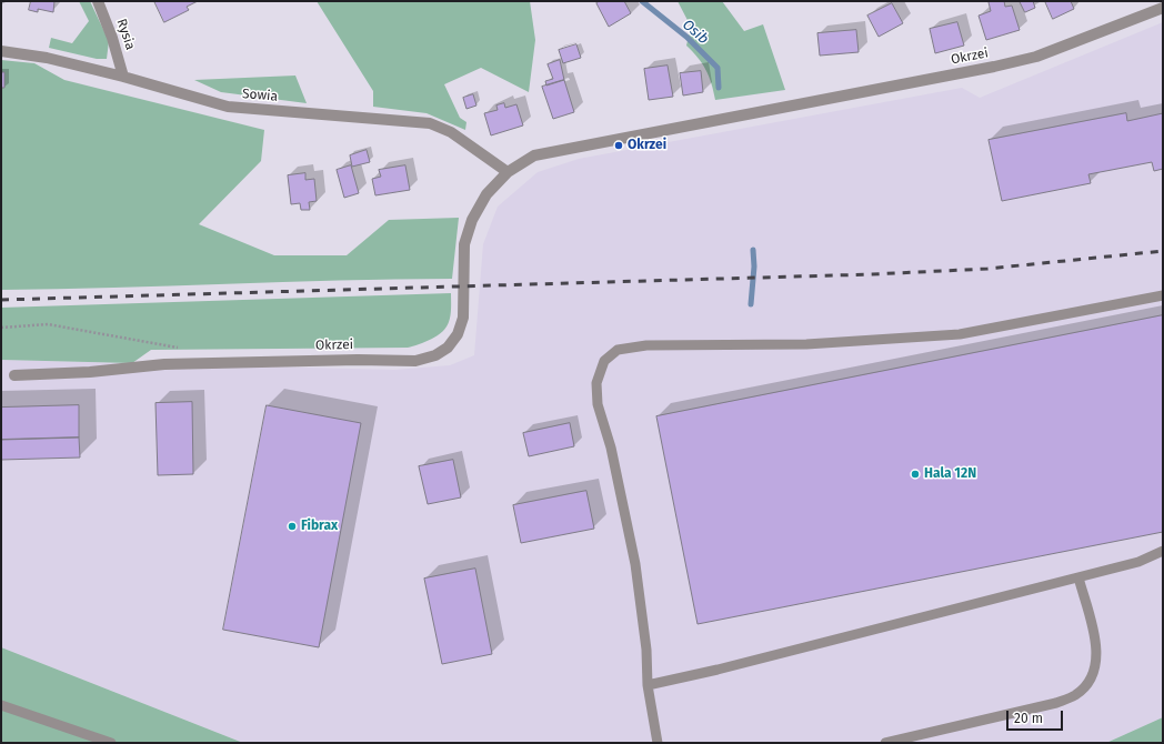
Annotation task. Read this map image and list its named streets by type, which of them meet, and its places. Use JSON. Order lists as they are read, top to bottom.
{
  "streets": {
    "street": ["Rysia", "Okrzei", "Sowia"]
  },
  "crossings": [
    ["Rysia", "Sowia"],
    ["Okrzei", "Sowia"]
  ],
  "water": ["Osib"],
  "places": ["Okrzei", "Hala 12N", "Fibrax"],
  "scale_bar": "20 m"
}
